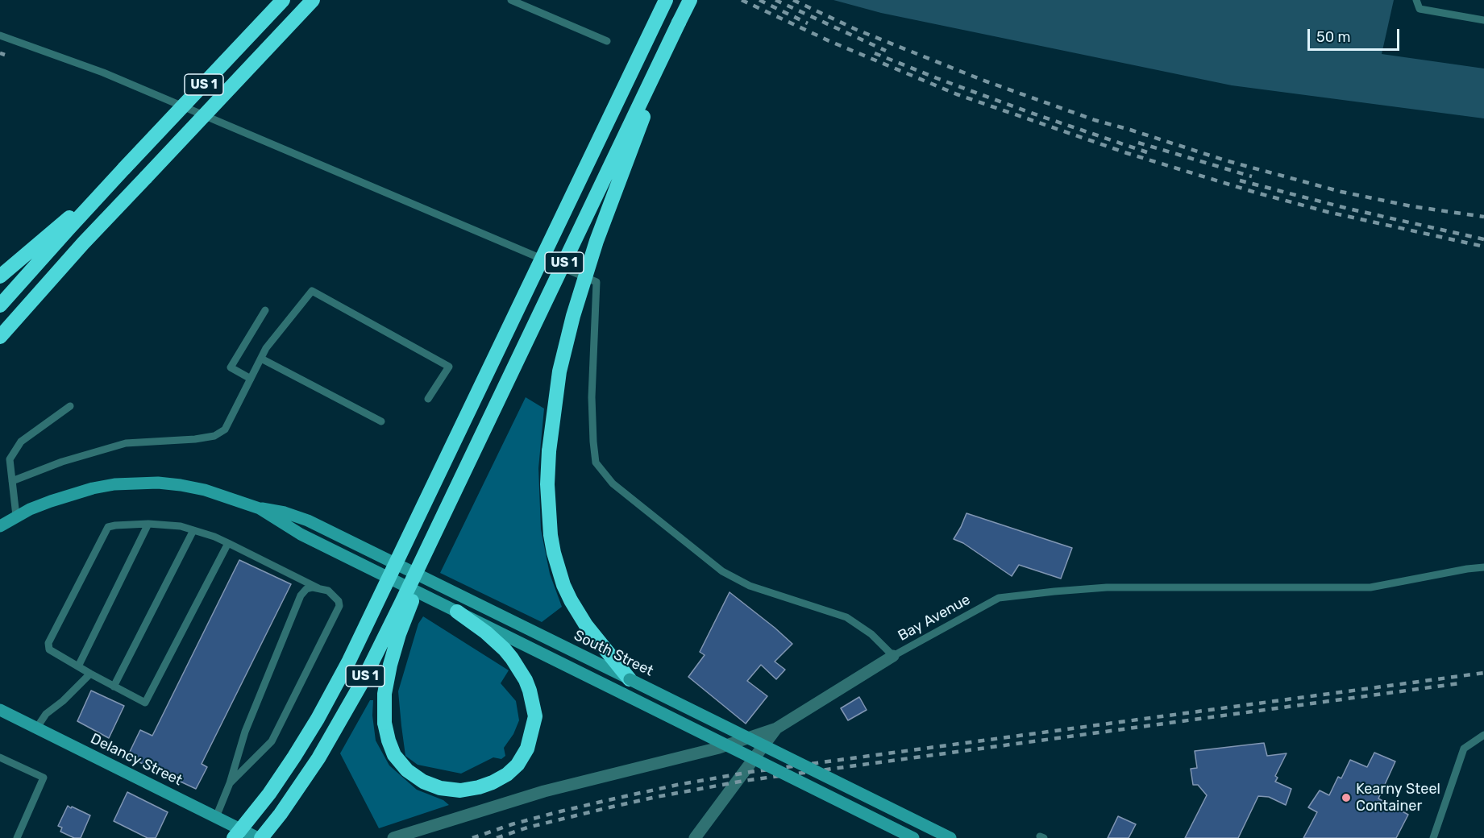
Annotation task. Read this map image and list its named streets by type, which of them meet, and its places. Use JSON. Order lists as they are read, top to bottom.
{
  "streets": {
    "highway": ["US 1"],
    "main road": ["South Street", "Delancy Street"],
    "lane": ["Bay Avenue"]
  },
  "crossings": [
    ["US 1", "Delancy Street"]
  ],
  "places": ["Kearny Steel Container"],
  "scale_bar": "50 m"
}
